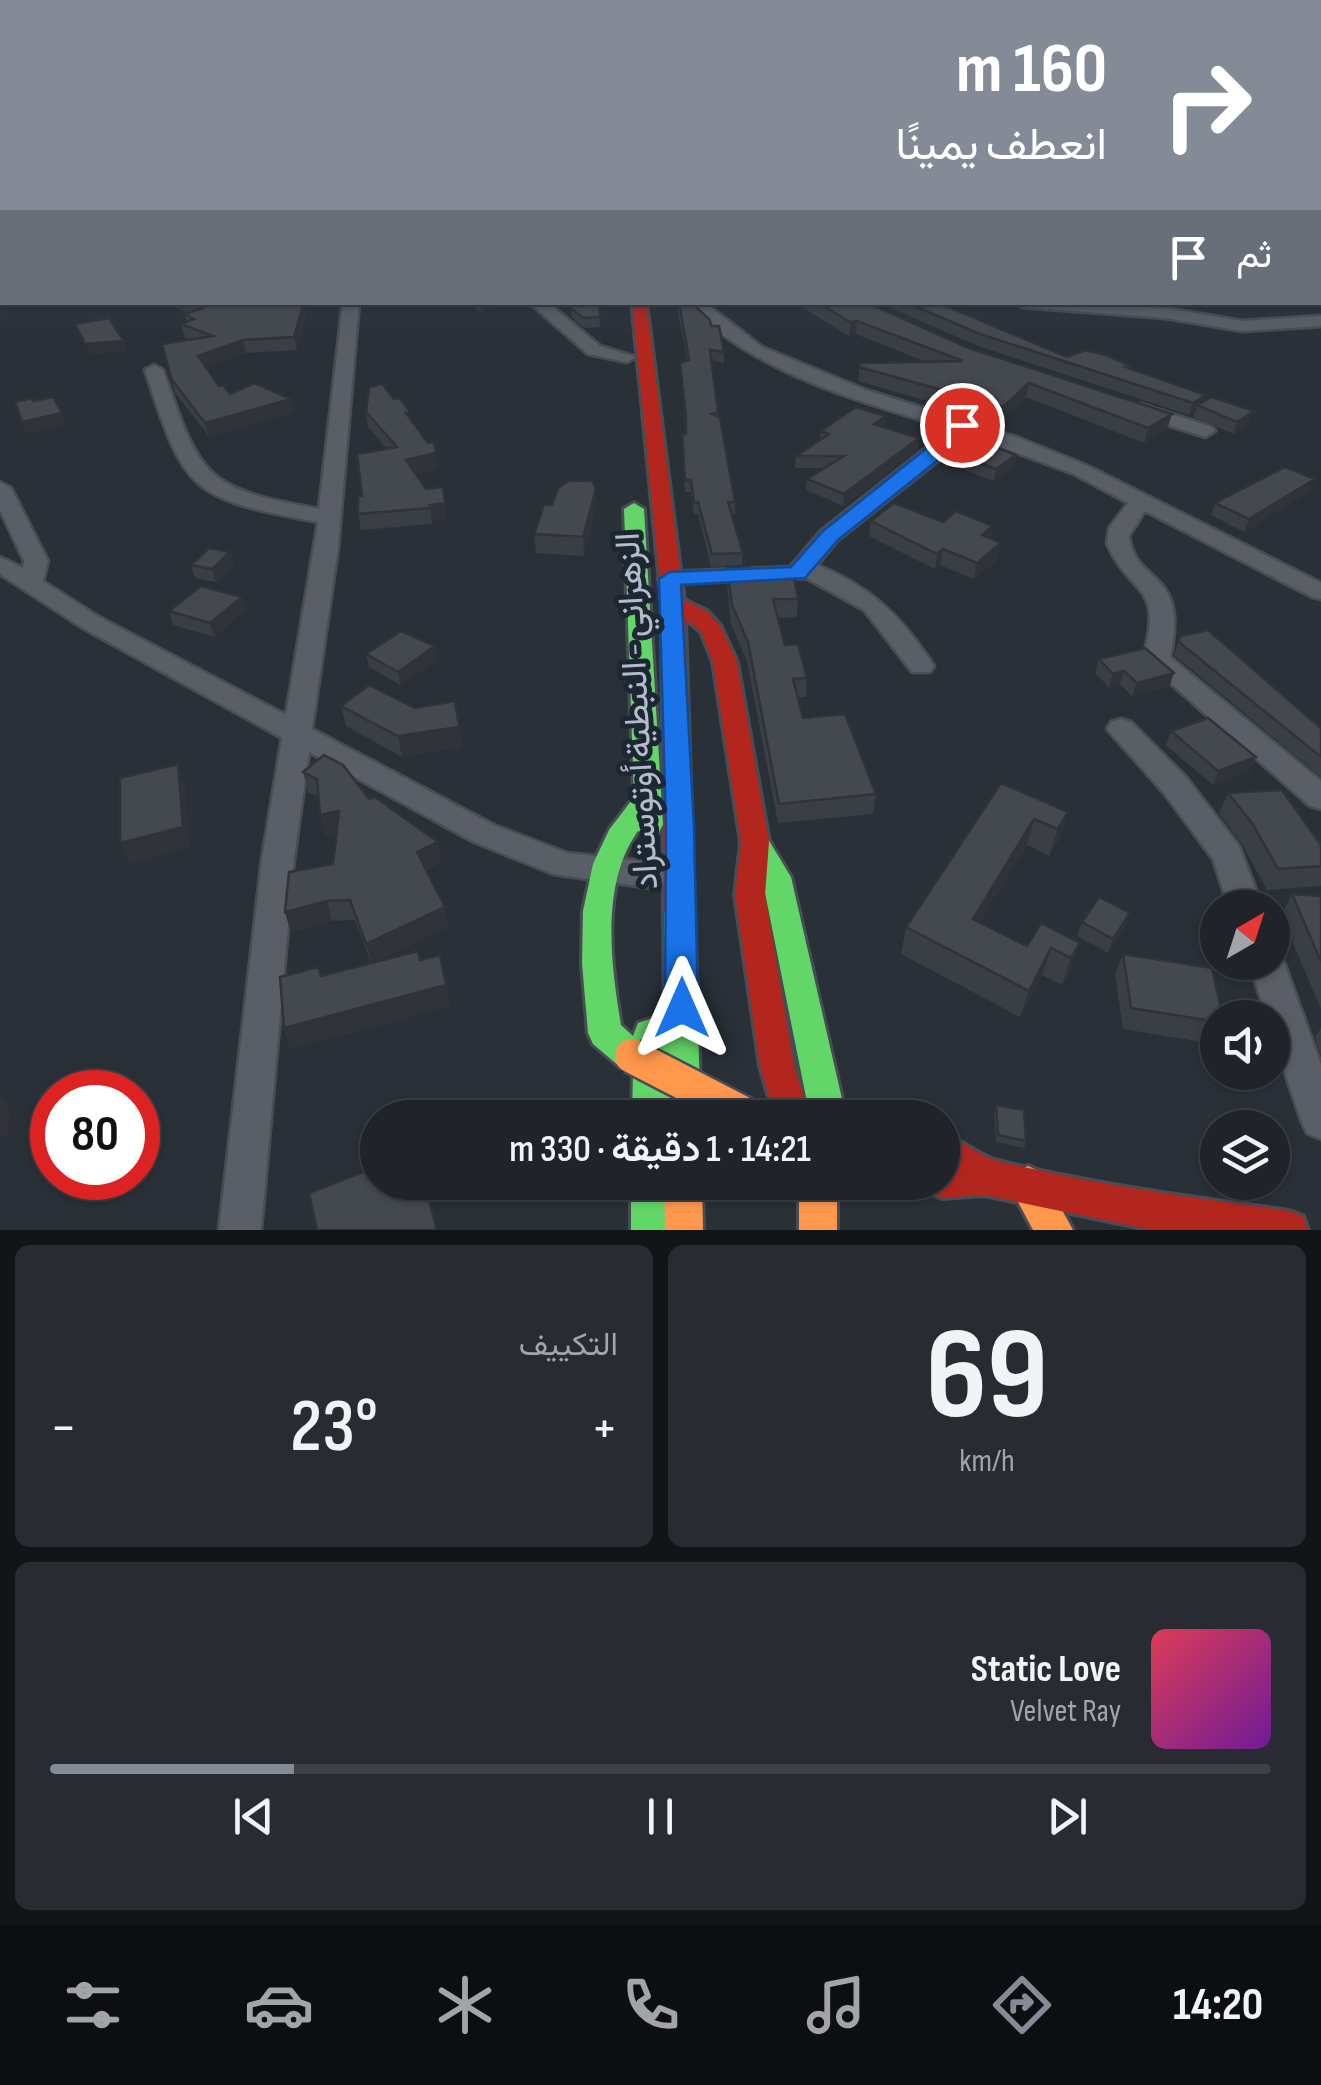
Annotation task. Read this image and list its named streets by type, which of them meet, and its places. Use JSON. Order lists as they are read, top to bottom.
{
  "streets": {
    "main road": ["الزهراني - النبطية أوتوستراد"]
  },
  "north": "top right",
  "page": {
    "turn": ["160 m", "انعطف يمينًا"],
    "then": "ثم",
    "limit": "80",
    "trip": "14:21 · 1 دقيقة · 330 m",
    "tile": [
      ["69", "km/h"],
      "التكييف"
    ],
    "heat": ["−", "23°", "+"],
    "song": ["Static Love", "Velvet Ray"],
    "tabs": "14:20"
  }
}
